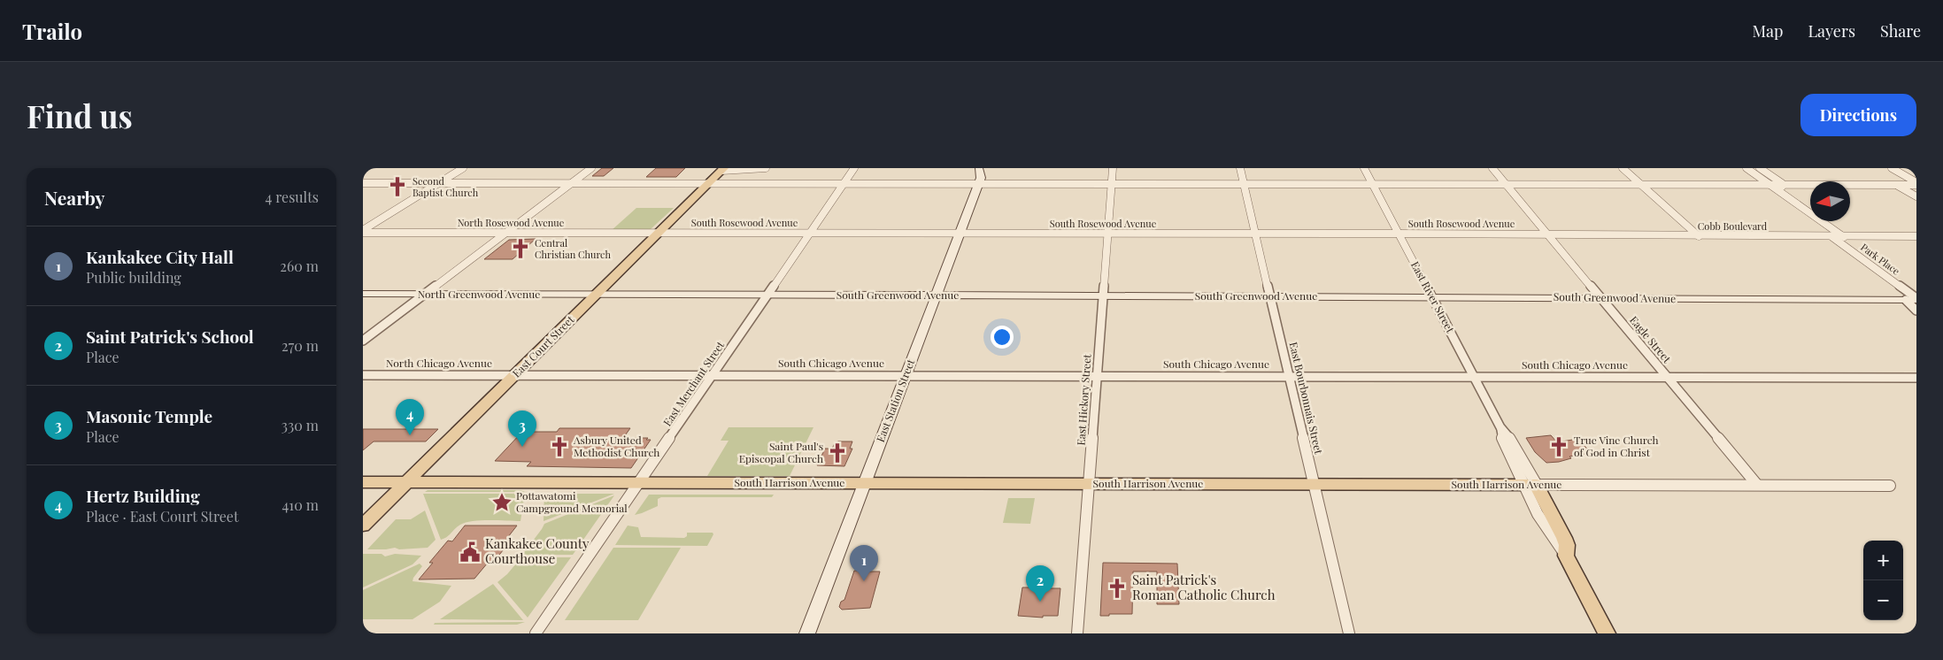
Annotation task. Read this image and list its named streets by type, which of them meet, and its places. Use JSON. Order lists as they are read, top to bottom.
{
  "streets": {
    "main road": [
      "North Greenwood Avenue",
      "East River Street",
      "East Court Street",
      "East Station Street",
      "South Harrison Avenue"
    ],
    "street": [
      "North Rosewood Avenue",
      "South Rosewood Avenue",
      "Cobb Boulevard",
      "Park Place",
      "South Greenwood Avenue",
      "Eagle Street",
      "North Chicago Avenue",
      "South Chicago Avenue",
      "East Merchant Street",
      "East Bourbonnais Street",
      "East Hickory Street"
    ]
  },
  "crossings": [
    ["North Rosewood Avenue", "South Rosewood Avenue"],
    ["North Rosewood Avenue", "East Court Street"],
    ["South Rosewood Avenue", "Cobb Boulevard"],
    ["South Rosewood Avenue", "East River Street"],
    ["South Rosewood Avenue", "Eagle Street"],
    ["South Rosewood Avenue", "East Court Street"],
    ["South Rosewood Avenue", "East Merchant Street"],
    ["South Rosewood Avenue", "East Bourbonnais Street"],
    ["South Rosewood Avenue", "East Hickory Street"],
    ["South Rosewood Avenue", "East Station Street"],
    ["Cobb Boulevard", "Park Place"],
    ["Cobb Boulevard", "Eagle Street"],
    ["Park Place", "South Greenwood Avenue"],
    ["North Greenwood Avenue", "South Greenwood Avenue"],
    ["North Greenwood Avenue", "East Court Street"],
    ["South Greenwood Avenue", "East River Street"],
    ["South Greenwood Avenue", "Eagle Street"],
    ["South Greenwood Avenue", "East Court Street"],
    ["South Greenwood Avenue", "East Merchant Street"],
    ["South Greenwood Avenue", "East Bourbonnais Street"],
    ["South Greenwood Avenue", "East Hickory Street"],
    ["South Greenwood Avenue", "East Station Street"],
    ["East River Street", "South Chicago Avenue"],
    ["East River Street", "South Harrison Avenue"],
    ["Eagle Street", "South Chicago Avenue"],
    ["Eagle Street", "South Harrison Avenue"],
    ["East Court Street", "North Chicago Avenue"],
    ["East Court Street", "South Chicago Avenue"],
    ["East Court Street", "South Harrison Avenue"],
    ["North Chicago Avenue", "South Chicago Avenue"],
    ["South Chicago Avenue", "East Merchant Street"],
    ["South Chicago Avenue", "East Bourbonnais Street"],
    ["South Chicago Avenue", "East Hickory Street"],
    ["South Chicago Avenue", "East Station Street"],
    ["East Merchant Street", "South Harrison Avenue"],
    ["East Bourbonnais Street", "South Harrison Avenue"],
    ["East Hickory Street", "South Harrison Avenue"],
    ["East Station Street", "South Harrison Avenue"]
  ],
  "places": {
    "church": [
      "Second Baptist Church",
      "Central Christian Church",
      "Asbury United Methodist Church",
      "True Vine Church of God in Christ",
      "Saint Paul's Episcopal Church",
      "Saint Patrick's Roman Catholic Church"
    ],
    "place": ["Pottawatomi Campground Memorial"],
    "public building": ["Kankakee County Courthouse"]
  },
  "north": "left",
  "page": {
    "header": "Trailo",
    "nav": ["Map", "Layers", "Share"],
    "buttons": "Directions",
    "title": "Find us",
    "heading": ["Nearby", "4 results"],
    "list": [
      {
        "mark": "1",
        "name": "Kankakee City Hall",
        "note": "Public building",
        "value": "260 m"
      },
      {
        "mark": "2",
        "name": "Saint Patrick's School",
        "note": "Place",
        "value": "270 m"
      },
      {
        "mark": "3",
        "name": "Masonic Temple",
        "note": "Place",
        "value": "330 m"
      },
      {
        "mark": "4",
        "name": "Hertz Building",
        "note": "Place · East Court Street",
        "value": "410 m"
      }
    ],
    "pins": [
      "4",
      "3",
      "1",
      "2"
    ],
    "map_buttons": ["+", "−"]
  }
}
